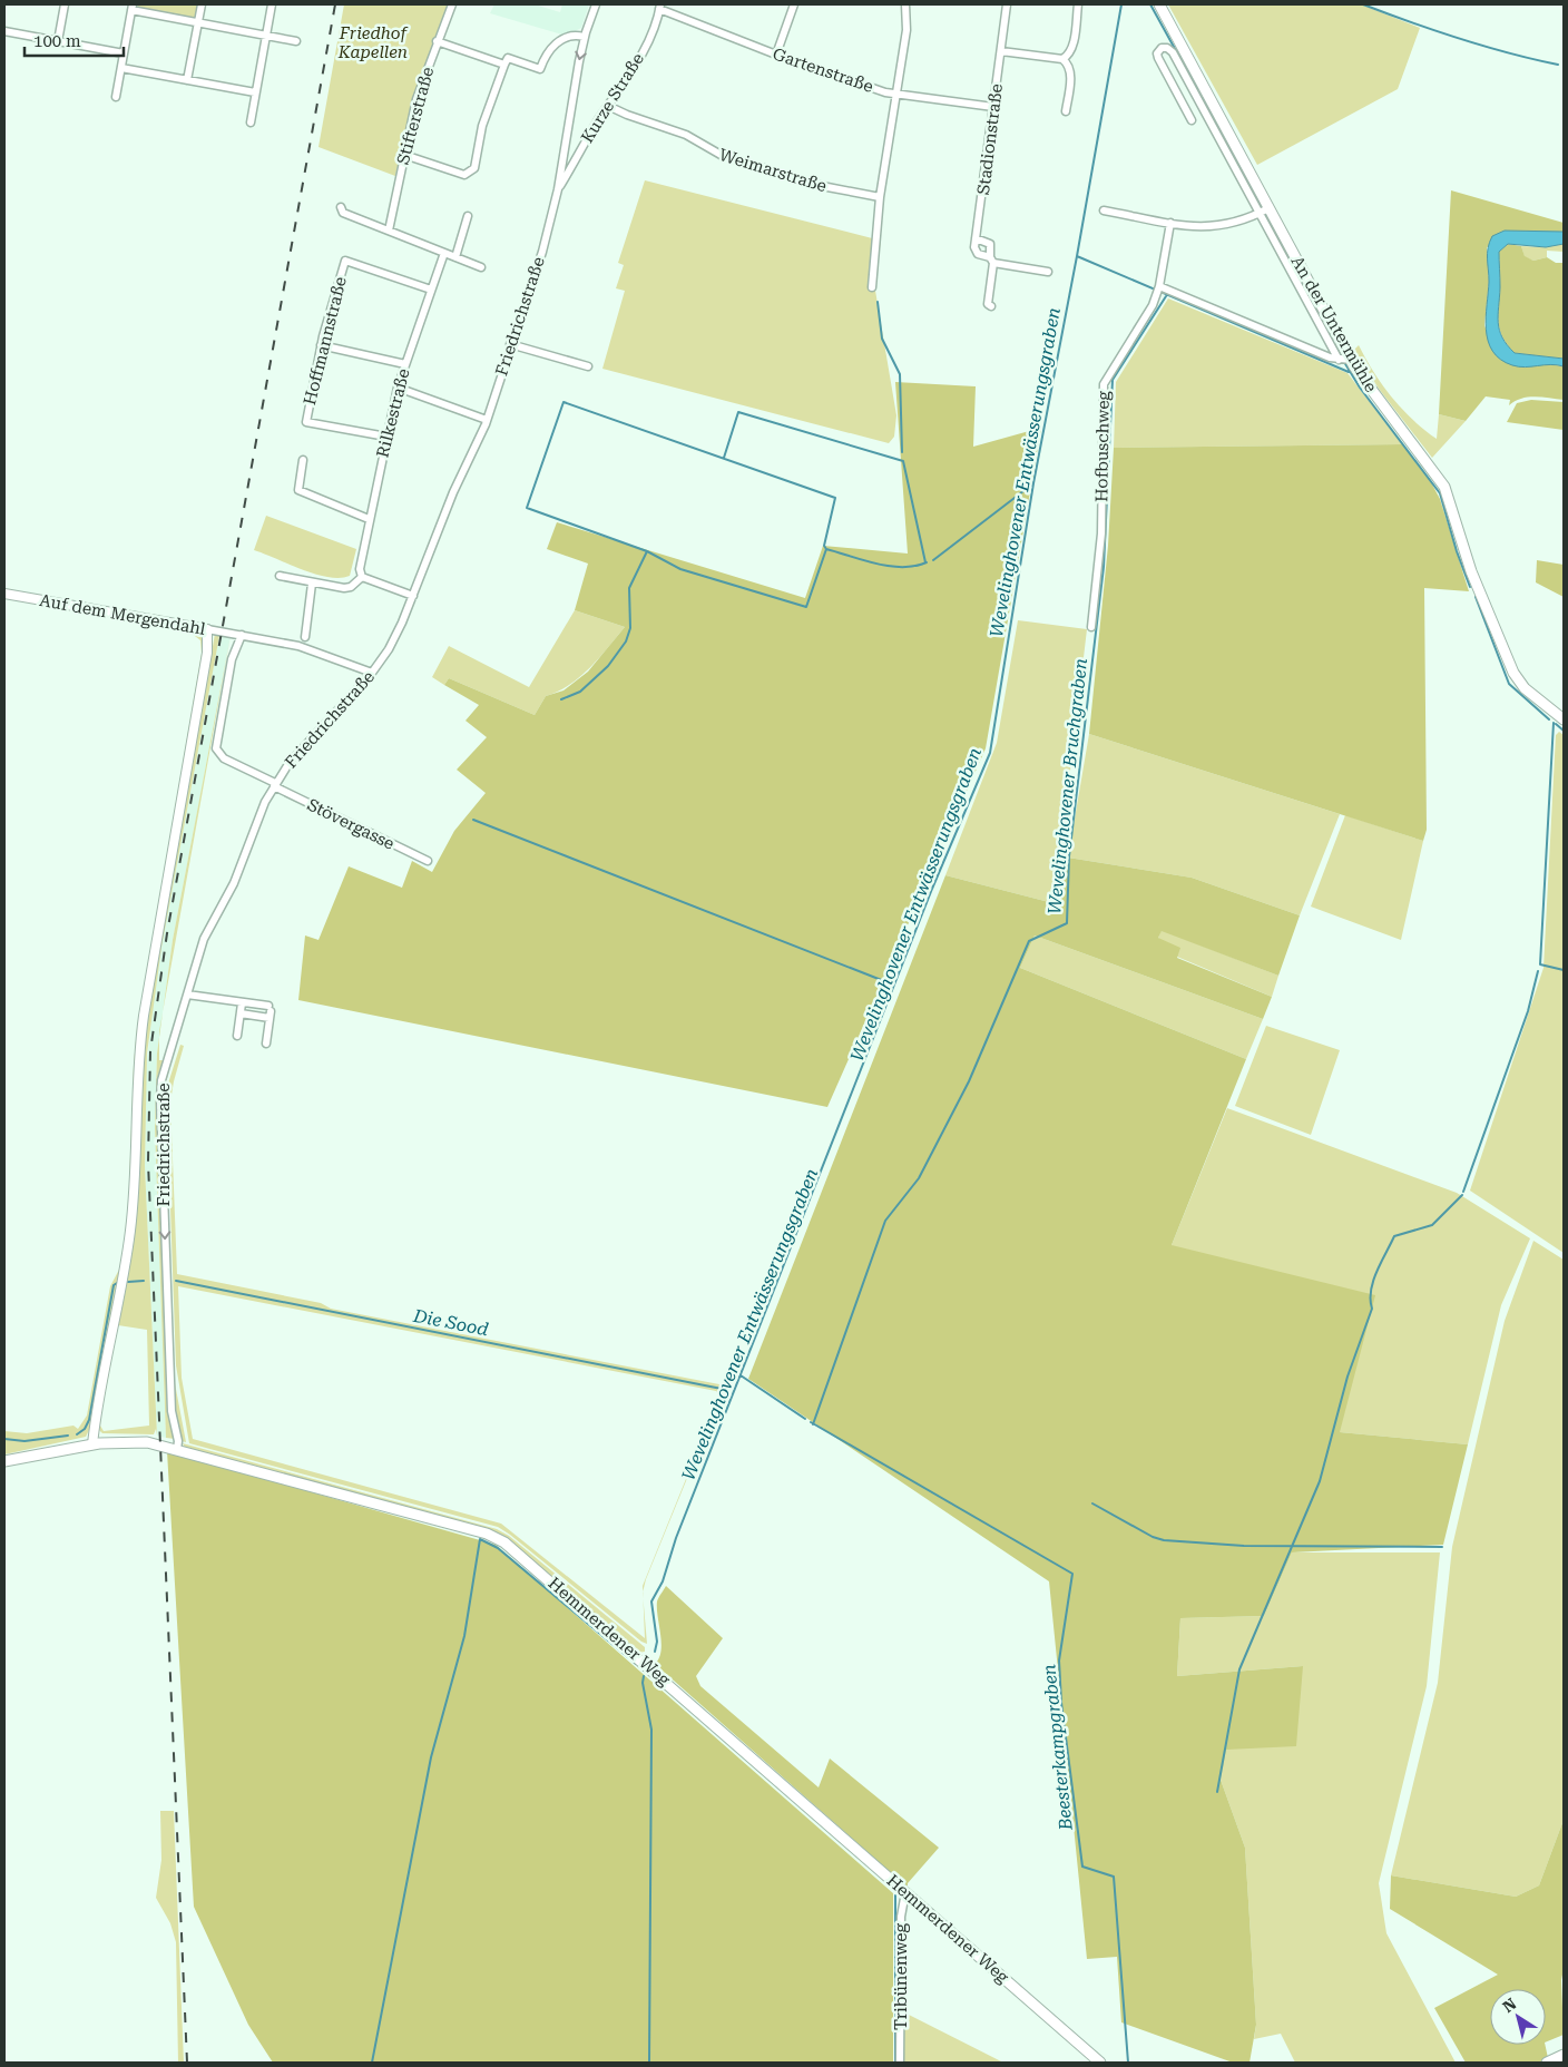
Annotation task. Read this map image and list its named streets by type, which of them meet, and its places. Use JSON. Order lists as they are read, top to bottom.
{
  "streets": {
    "main road": ["An der Untermühle", "Hemmerdener Weg"],
    "street": [
      "Gartenstraße",
      "Kurze Straße",
      "Stifterstraße",
      "Stadionstraße",
      "Weimarstraße",
      "Friedrichstraße",
      "Hoffmannstraße",
      "Rilkestraße",
      "Hofbuschweg",
      "Auf dem Mergendahl",
      "Stövergasse",
      "Tribünenweg"
    ]
  },
  "crossings": [
    ["Gartenstraße", "Kurze Straße"],
    ["Gartenstraße", "Stadionstraße"],
    ["Kurze Straße", "Weimarstraße"],
    ["Kurze Straße", "Friedrichstraße"],
    ["Friedrichstraße", "Auf dem Mergendahl"],
    ["Friedrichstraße", "Stövergasse"],
    ["Friedrichstraße", "Hemmerdener Weg"],
    ["Hoffmannstraße", "Rilkestraße"],
    ["Hemmerdener Weg", "Tribünenweg"]
  ],
  "water": [
    "Wevelinghovener Entwässerungsgraben",
    "Wevelinghovener Bruchgraben",
    "Die Sood",
    "Beesterkampgraben"
  ],
  "parks": ["Friedhof Kapellen"],
  "scale_bar": "100 m",
  "north": "top left"
}
